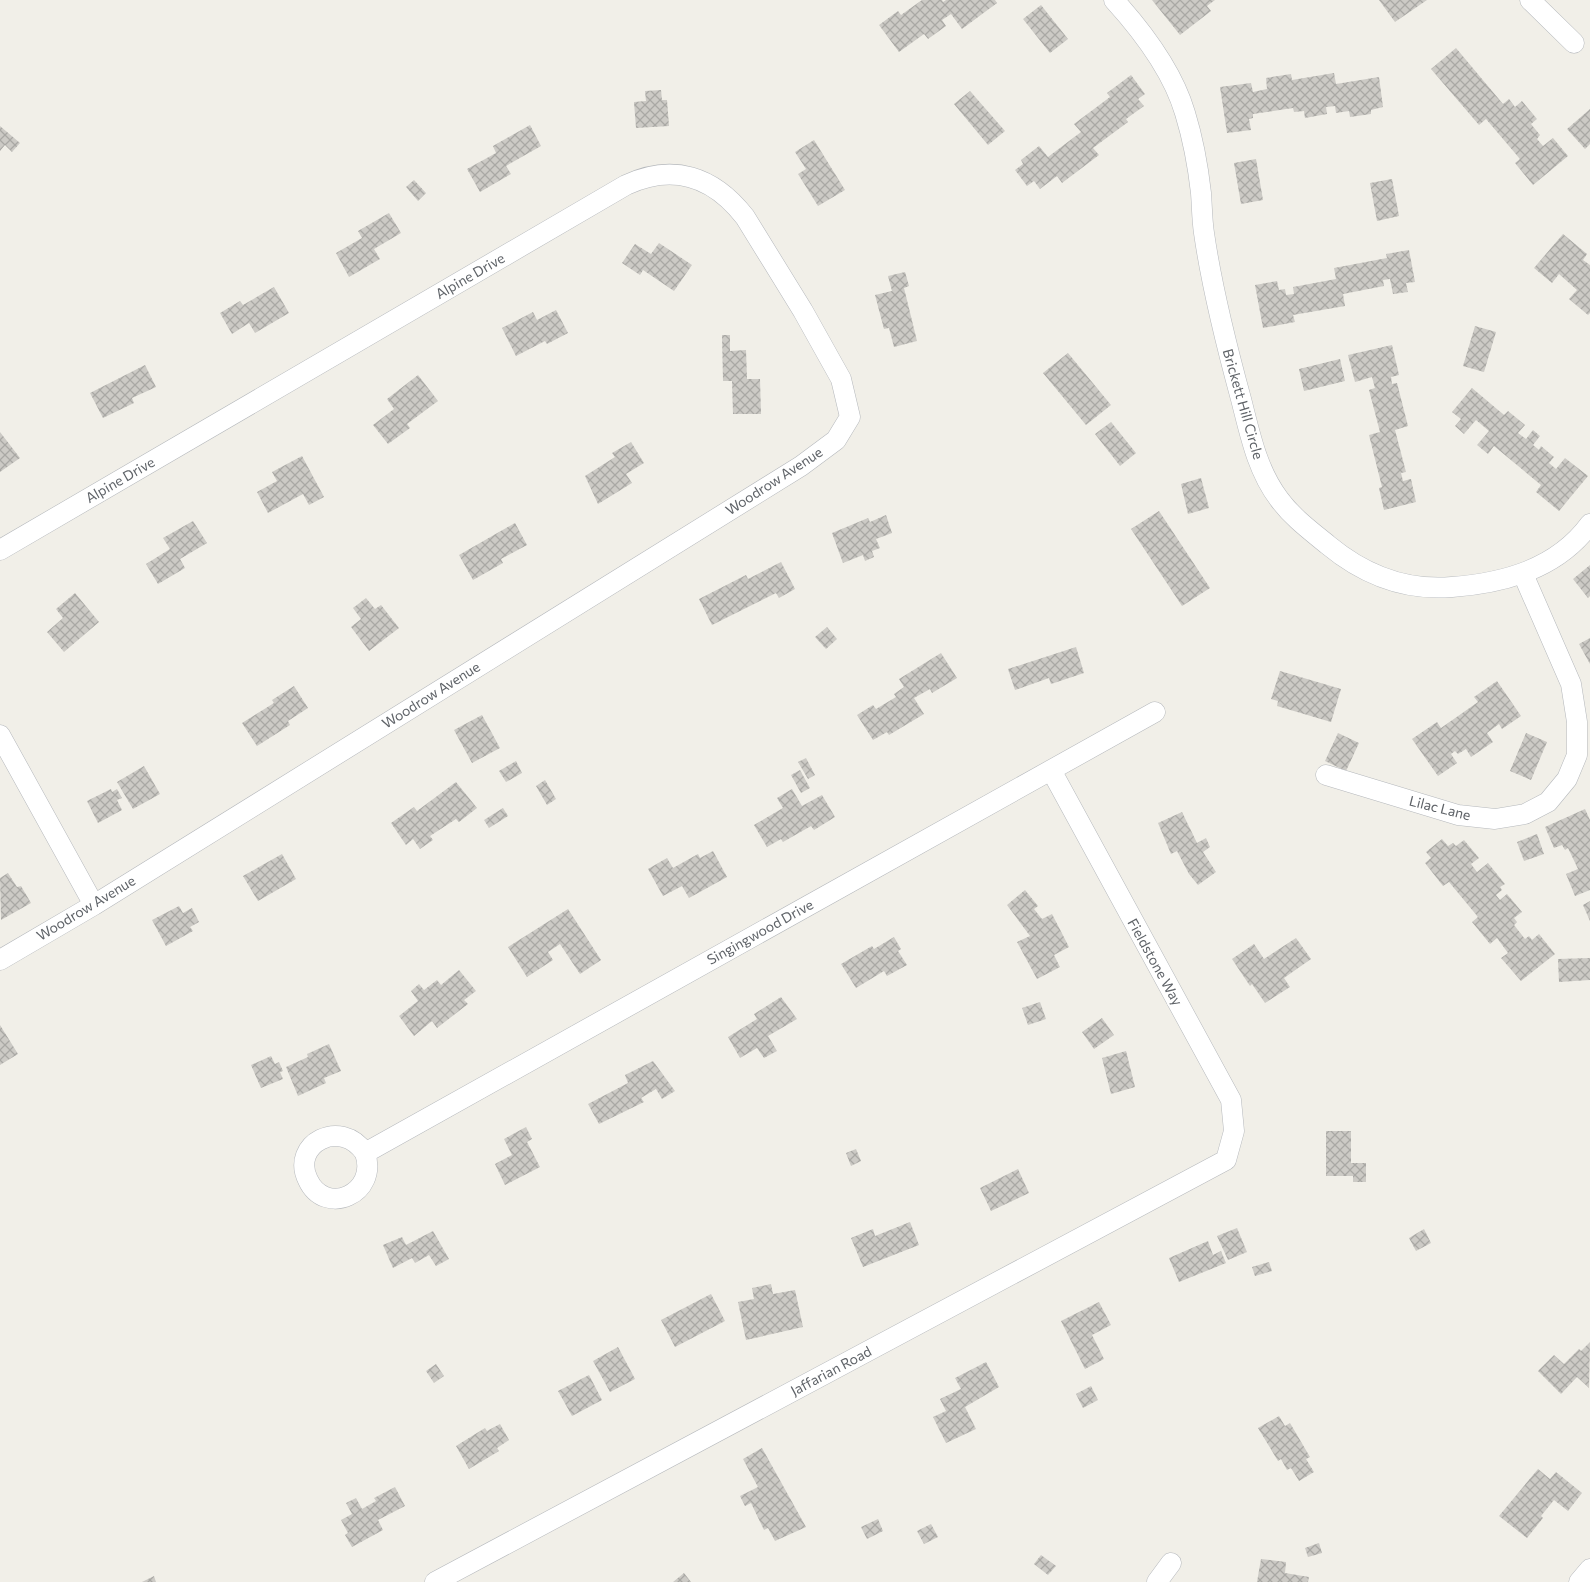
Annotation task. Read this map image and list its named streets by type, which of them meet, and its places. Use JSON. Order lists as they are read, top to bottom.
{
  "streets": {
    "street": [
      "Alpine Drive",
      "Brickett Hill Circle",
      "Woodrow Avenue",
      "Lilac Lane",
      "Singingwood Drive",
      "Fieldstone Way",
      "Jaffarian Road"
    ]
  },
  "crossings": [
    ["Alpine Drive", "Woodrow Avenue"],
    ["Brickett Hill Circle", "Lilac Lane"],
    ["Singingwood Drive", "Fieldstone Way"],
    ["Fieldstone Way", "Jaffarian Road"]
  ]
}
